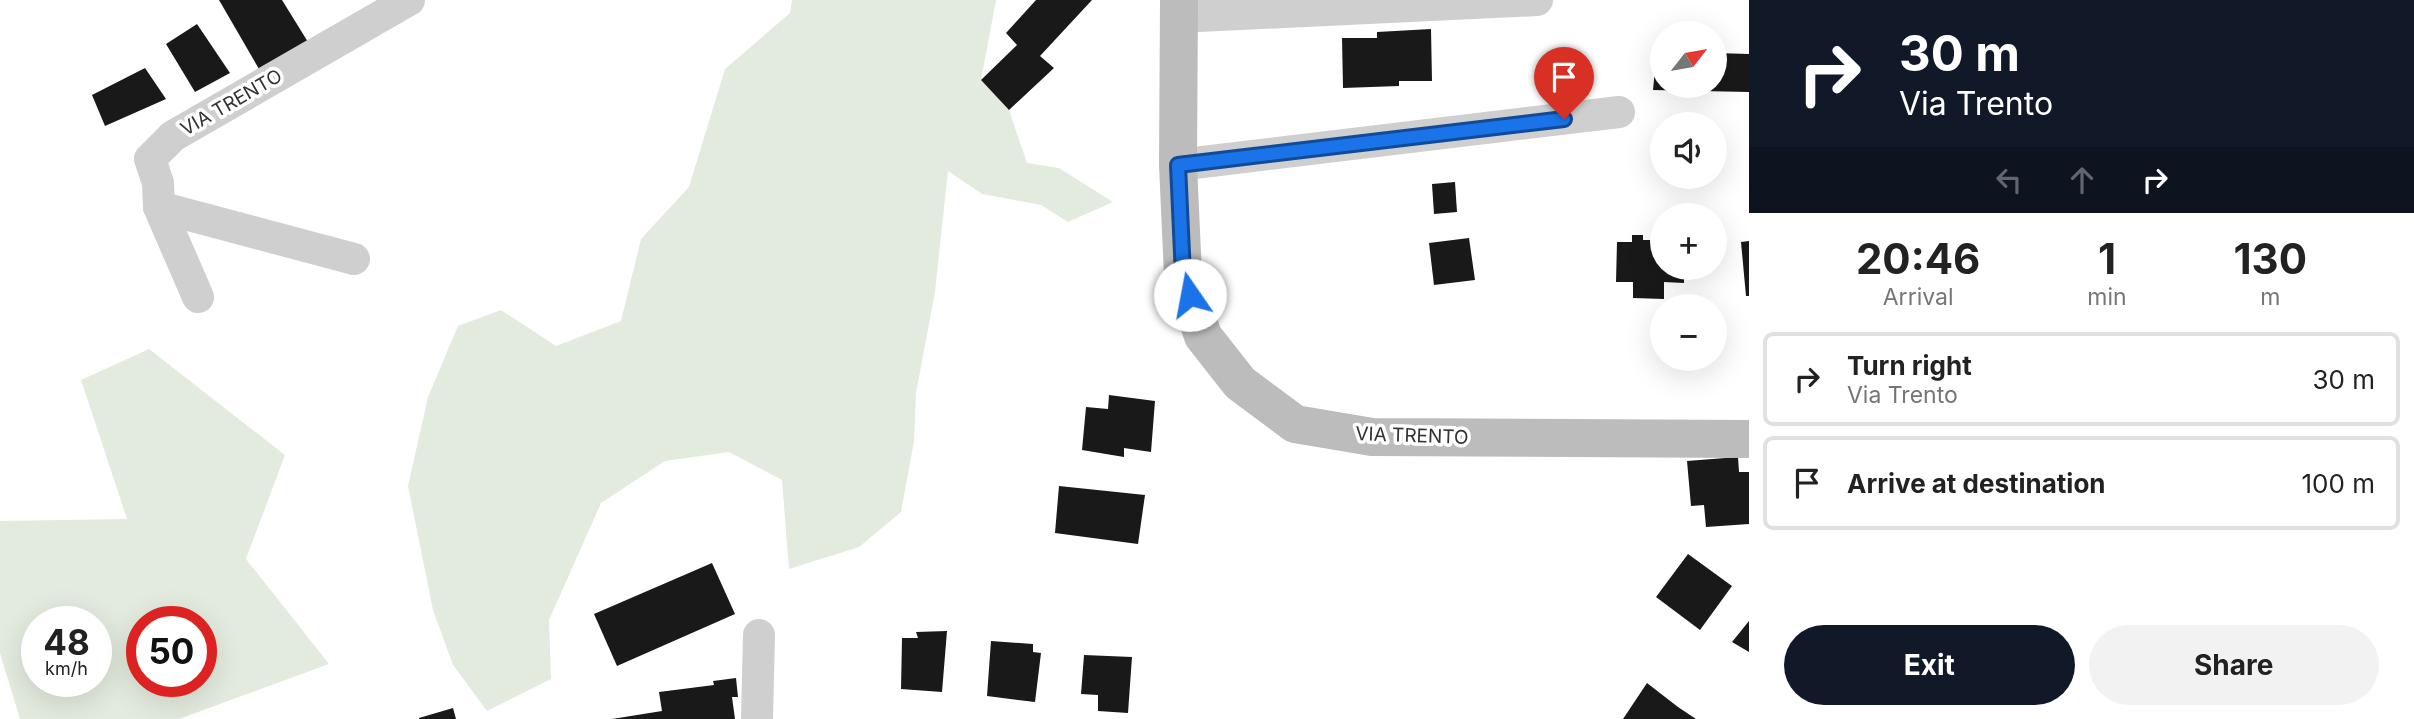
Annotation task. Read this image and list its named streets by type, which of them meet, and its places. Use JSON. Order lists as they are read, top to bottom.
{
  "streets": {
    "main road": ["VIA TRENTO"]
  },
  "north": "top right",
  "page": {
    "turn": ["30 m", "Via Trento"],
    "map_buttons": ["+", "−"],
    "eta": [
      "20:46",
      "Arrival",
      "1",
      "min",
      "130",
      "m"
    ],
    "list": [
      {
        "name": "Turn right",
        "note": "Via Trento",
        "value": "30 m"
      },
      {
        "name": "Arrive at destination",
        "value": "100 m"
      }
    ],
    "speed": "48 km/h",
    "limit": "50",
    "buttons": ["Exit", "Share"]
  }
}
